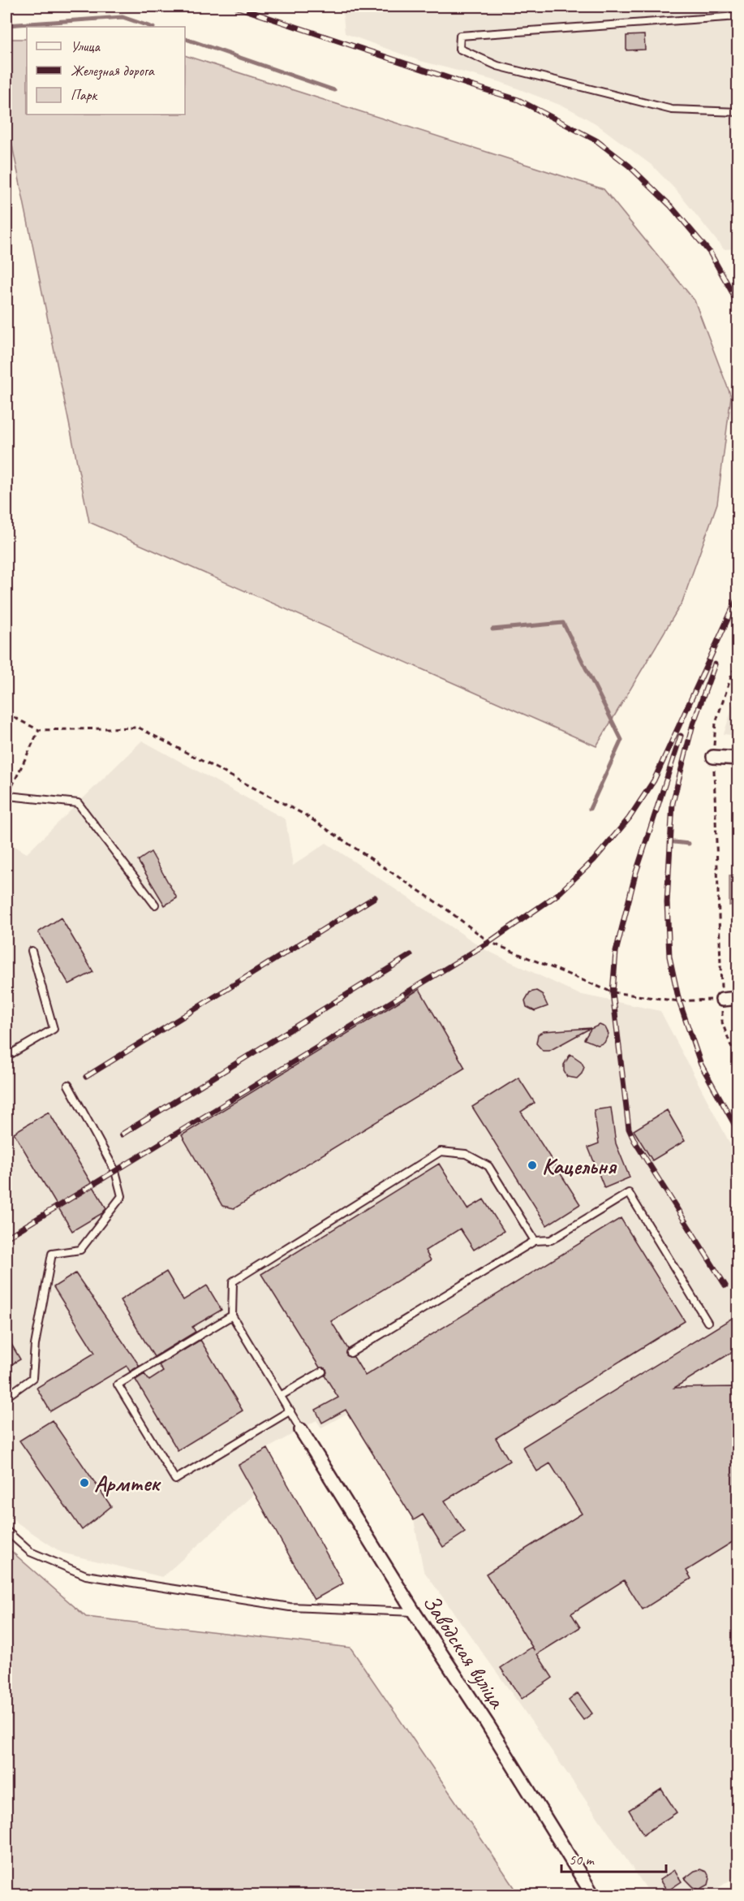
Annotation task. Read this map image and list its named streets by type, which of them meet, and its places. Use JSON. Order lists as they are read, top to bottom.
{
  "streets": {
    "street": ["Заводская вуліца"]
  },
  "places": ["Кацельня", "Армтек"],
  "legend": ["Улица", "Железная дорога", "Парк"],
  "scale_bar": "50 m"
}
